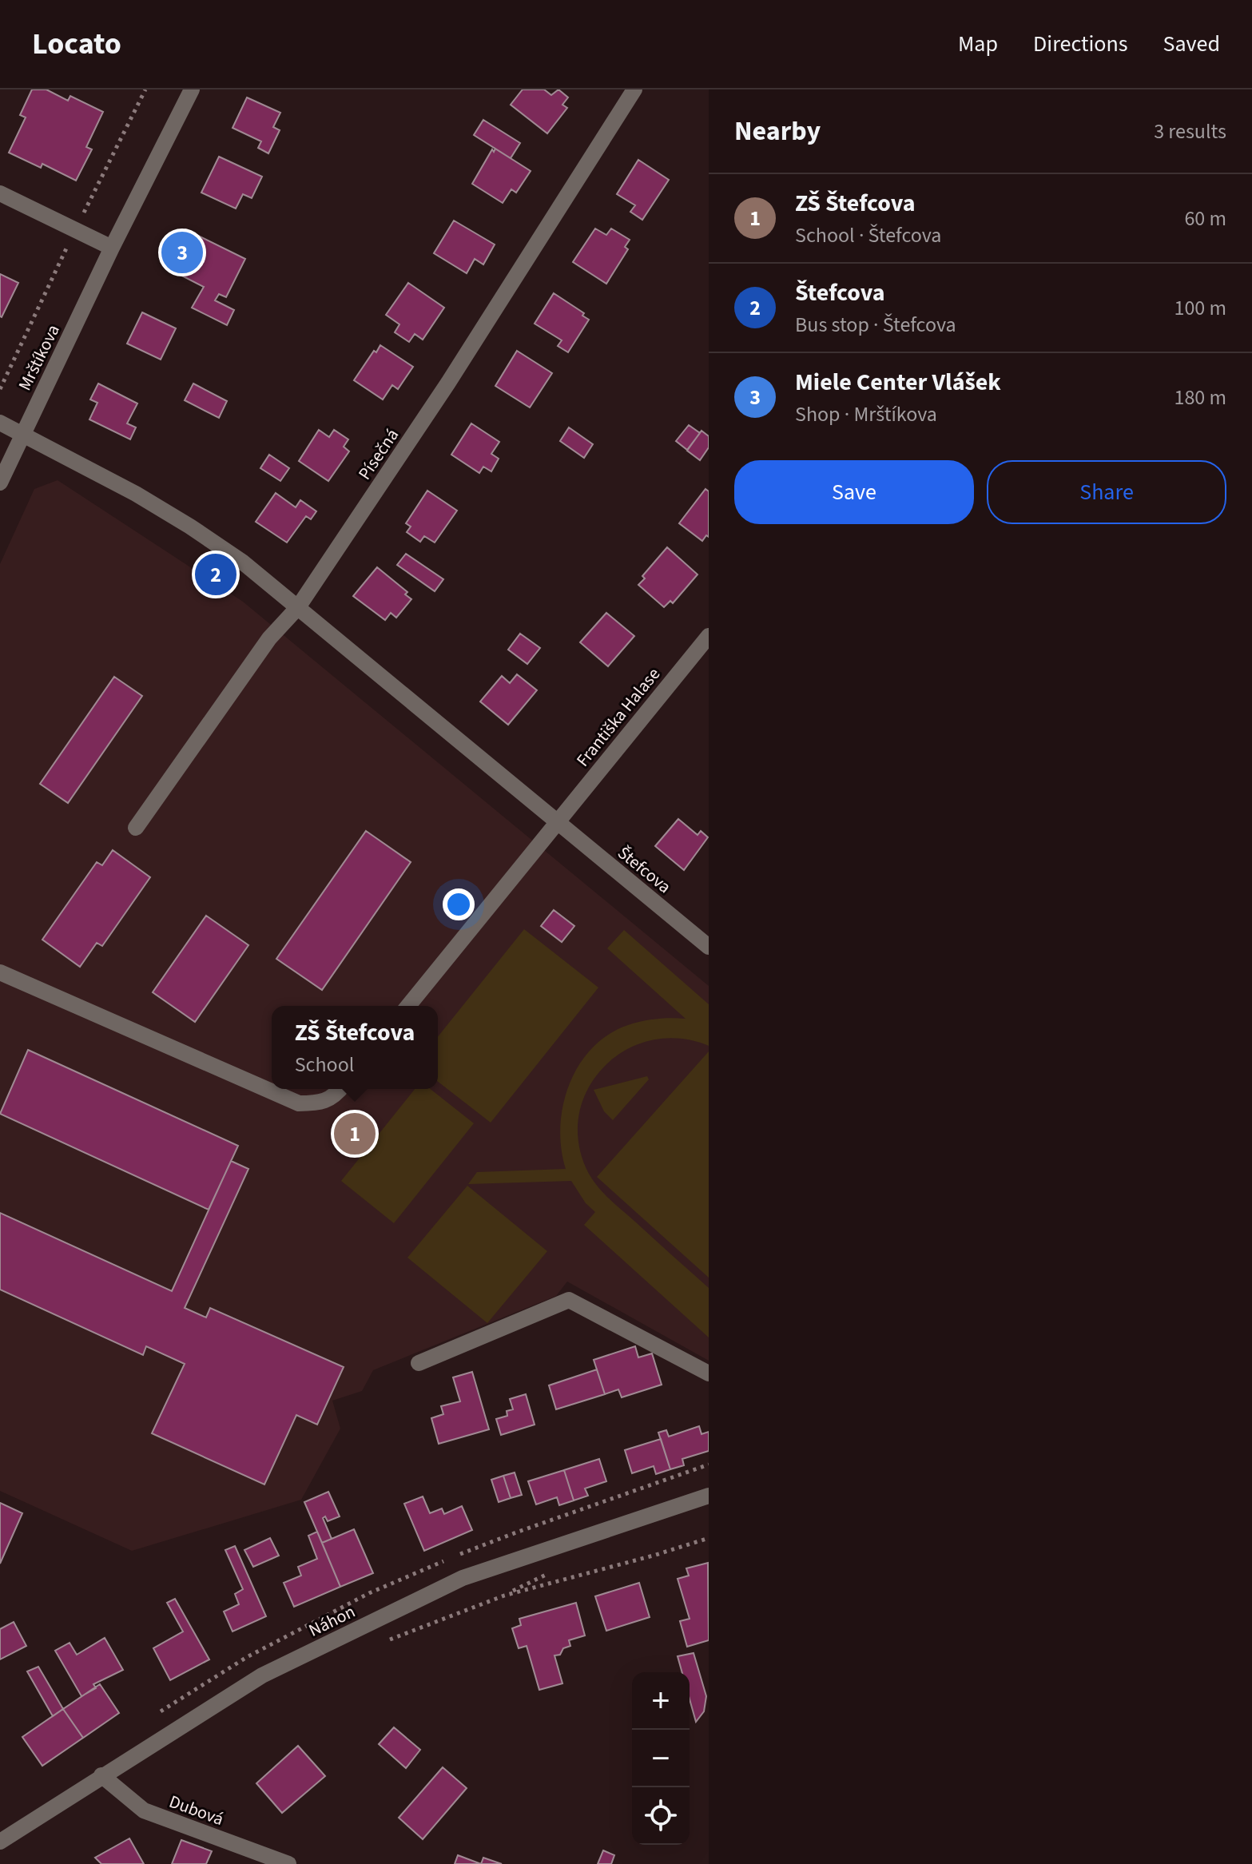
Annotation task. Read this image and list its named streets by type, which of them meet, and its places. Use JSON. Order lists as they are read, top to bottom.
{
  "streets": {
    "street": [
      "Mrštíkova",
      "Písečná",
      "Františka Halase",
      "Štefcova",
      "Náhon",
      "Dubová"
    ]
  },
  "crossings": [
    ["Mrštíkova", "Štefcova"],
    ["Písečná", "Štefcova"],
    ["Františka Halase", "Štefcova"],
    ["Náhon", "Dubová"]
  ],
  "page": {
    "header": "Locato",
    "nav": ["Map", "Directions", "Saved"],
    "heading": ["Nearby", "3 results"],
    "list": [
      {
        "mark": "1",
        "name": "ZŠ Štefcova",
        "note": "School · Štefcova",
        "value": "60 m"
      },
      {
        "mark": "2",
        "name": "Štefcova",
        "note": "Bus stop · Štefcova",
        "value": "100 m"
      },
      {
        "mark": "3",
        "name": "Miele Center Vlášek",
        "note": "Shop · Mrštíkova",
        "value": "180 m"
      }
    ],
    "pins": ["3", "2", "1"],
    "buttons": ["Save", "Share"],
    "popup": ["ZŠ Štefcova", "School"],
    "map_buttons": ["+", "−"]
  }
}
